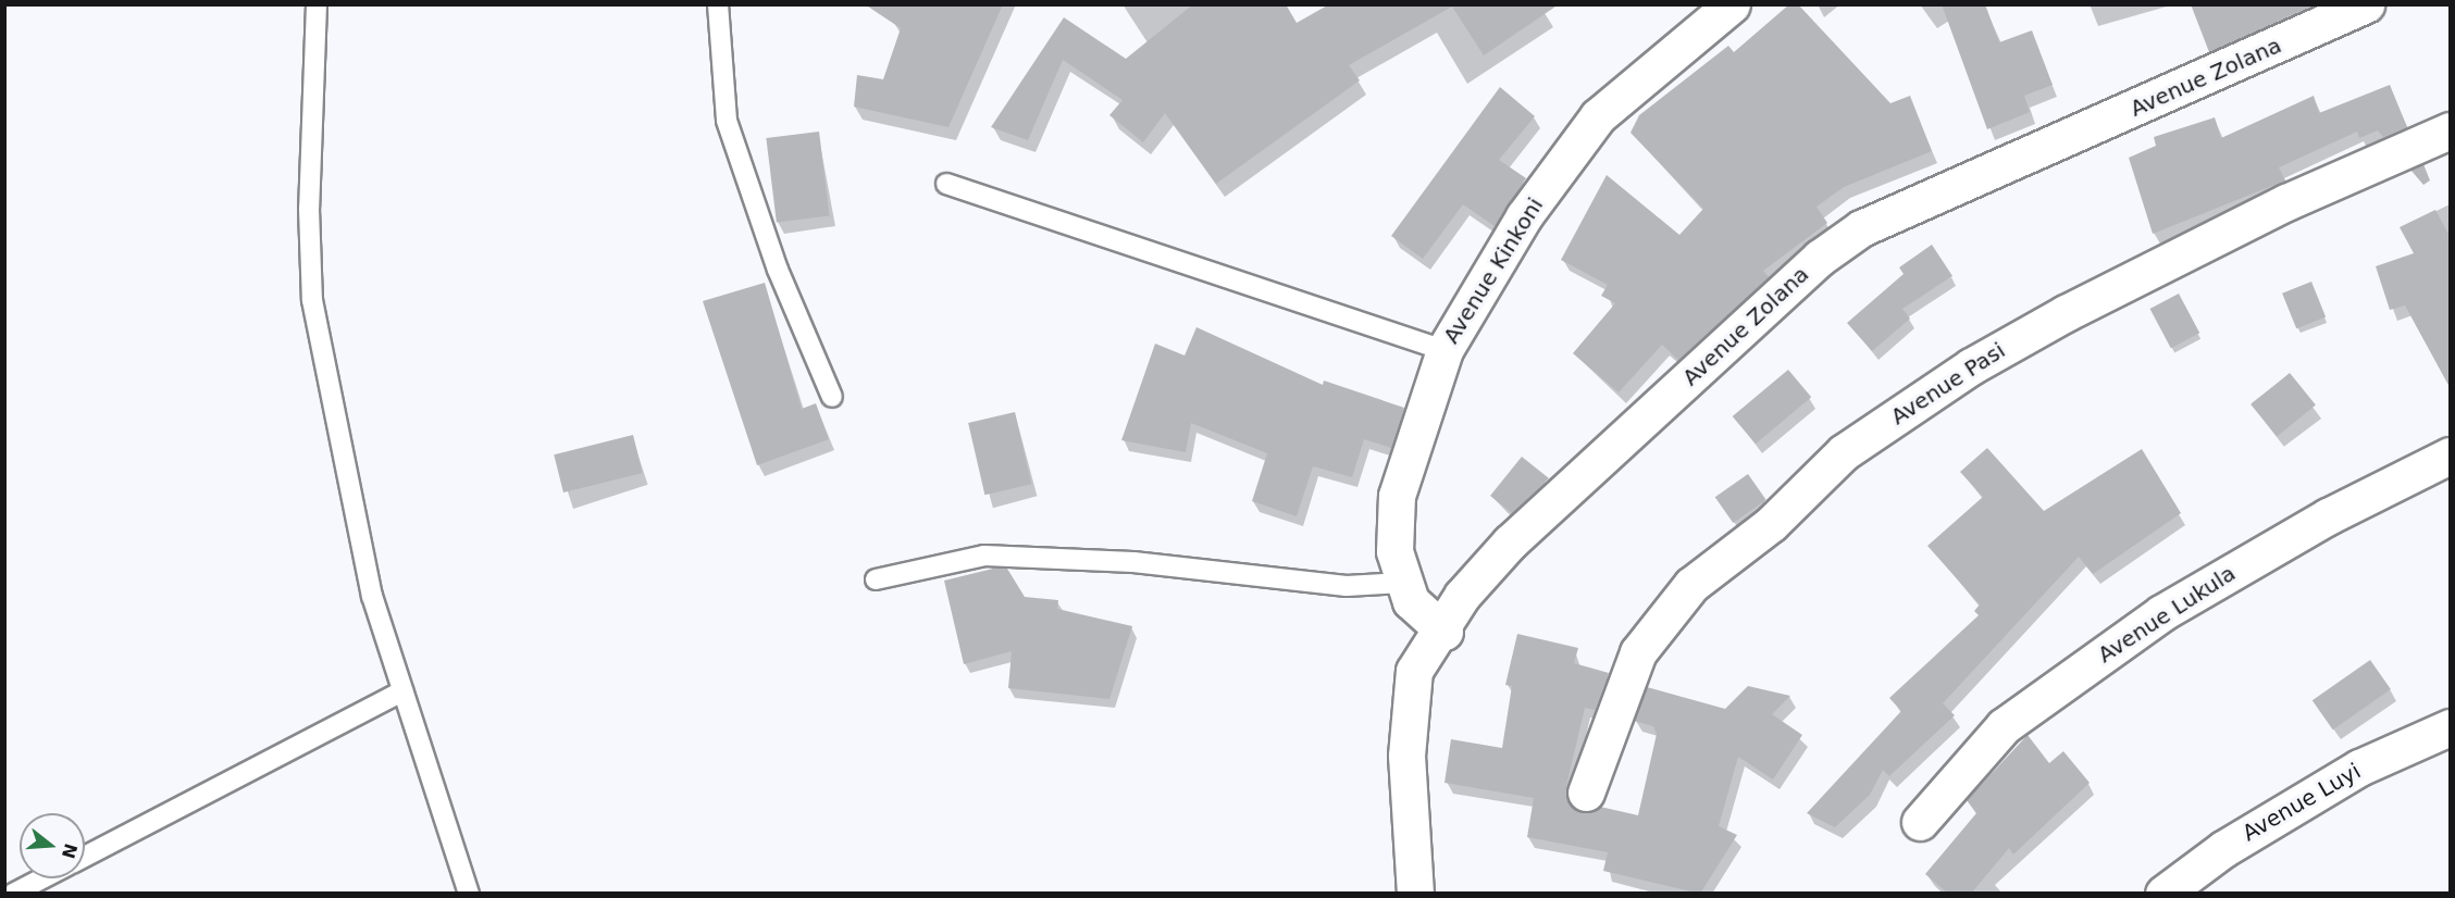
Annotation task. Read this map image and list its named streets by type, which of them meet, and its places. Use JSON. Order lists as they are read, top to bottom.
{
  "streets": {
    "street": [
      "Avenue Zolana",
      "Avenue Kinkoni",
      "Avenue Pasi",
      "Avenue Lukula",
      "Avenue Luyi"
    ]
  },
  "crossings": [
    ["Avenue Zolana", "Avenue Kinkoni"]
  ],
  "north": "right"
}
